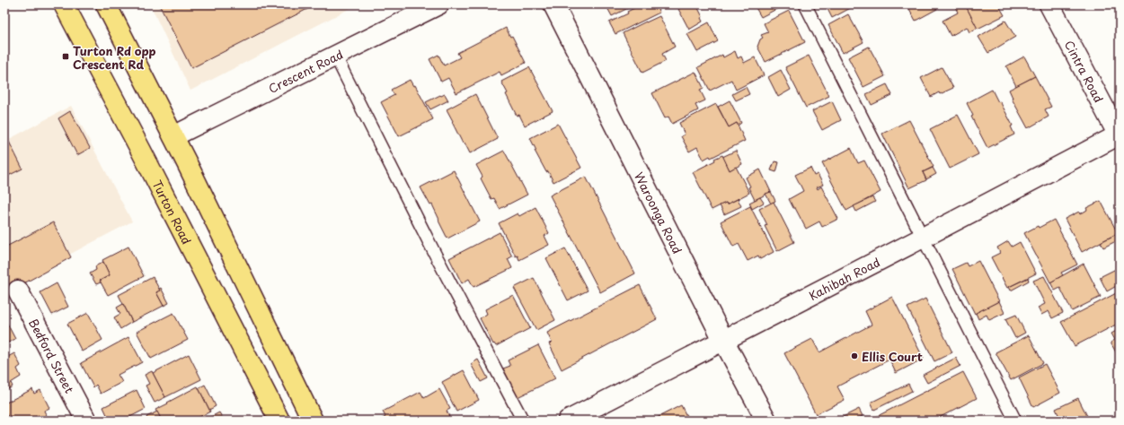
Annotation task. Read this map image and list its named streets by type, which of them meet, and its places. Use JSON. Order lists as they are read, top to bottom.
{
  "streets": {
    "main road": ["Turton Road"],
    "street": [
      "Crescent Road",
      "Cintra Road",
      "Waroonga Road",
      "Kahibah Road",
      "Bedford Street"
    ]
  },
  "crossings": [
    ["Cintra Road", "Kahibah Road"],
    ["Waroonga Road", "Kahibah Road"]
  ],
  "places": {
    "transit": ["Turton Rd opp Crescent Rd"],
    "other": ["Ellis Court"]
  }
}
